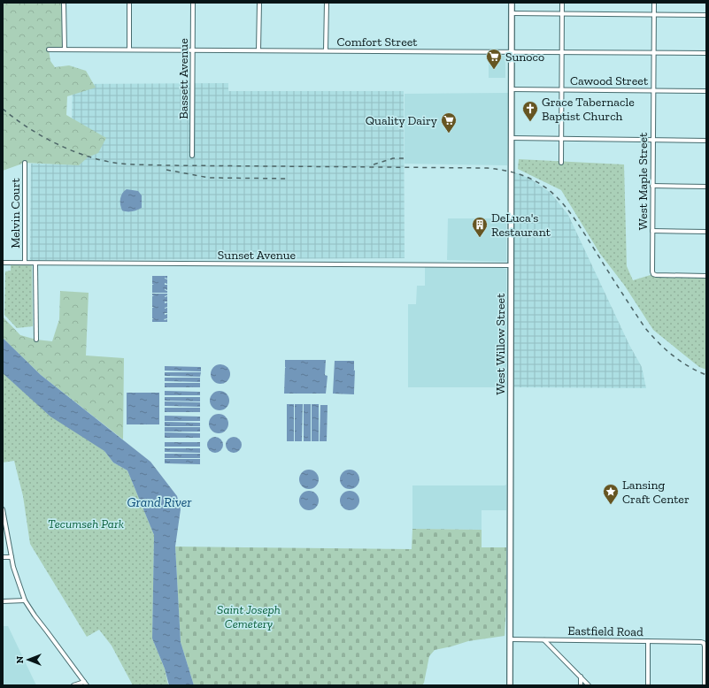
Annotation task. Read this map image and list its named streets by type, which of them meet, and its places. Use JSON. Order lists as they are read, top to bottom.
{
  "streets": {
    "street": [
      "Comfort Street",
      "Bassett Avenue",
      "Cawood Street",
      "West Maple Street",
      "Melvin Court",
      "Sunset Avenue",
      "West Willow Street",
      "Eastfield Road"
    ]
  },
  "crossings": [
    ["Comfort Street", "Bassett Avenue"],
    ["Comfort Street", "West Maple Street"],
    ["Comfort Street", "West Willow Street"],
    ["Cawood Street", "West Maple Street"],
    ["Cawood Street", "West Willow Street"],
    ["Melvin Court", "Sunset Avenue"],
    ["Sunset Avenue", "West Willow Street"],
    ["West Willow Street", "Eastfield Road"]
  ],
  "water": ["Grand River"],
  "parks": ["Tecumseh Park", "Saint Joseph Cemetery"],
  "places": {
    "supermarket": ["Sunoco", "Quality Dairy"],
    "church": ["Grace Tabernacle Baptist Church"],
    "building": ["DeLuca's Restaurant"],
    "place": ["Lansing Craft Center"]
  },
  "north": "left"
}
